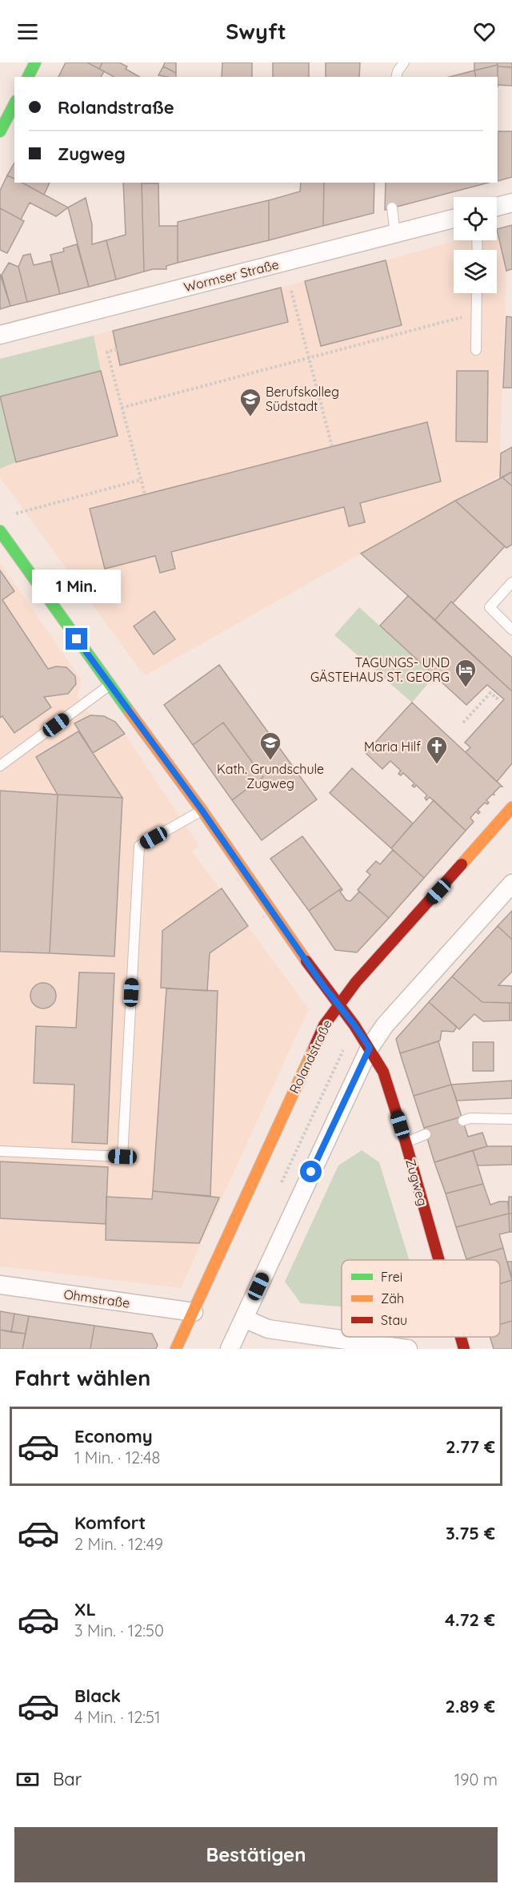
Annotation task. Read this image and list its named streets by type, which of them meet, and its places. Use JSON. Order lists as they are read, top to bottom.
{
  "streets": {
    "street": [
      "Wormser Straße",
      "Rolandstraße",
      "Zugweg",
      "Ohmstraße"
    ]
  },
  "crossings": [
    ["Rolandstraße", "Zugweg"],
    ["Rolandstraße", "Ohmstraße"]
  ],
  "places": {
    "school or university": ["Berufskolleg Südstadt", "Kath. Grundschule Zugweg"],
    "hotel": ["TAGUNGS- UND GÄSTEHAUS ST. GEORG"],
    "church": ["Maria Hilf"]
  },
  "legend": ["Frei", "Zäh", "Stau"],
  "page": {
    "header": "Swyft",
    "banner": ["Rolandstraße", "Zugweg"],
    "bubble": "1 Min.",
    "heading": "Fahrt wählen",
    "list": [
      {
        "name": "Economy",
        "note": "1 Min. · 12:48",
        "value": "2.77 €"
      },
      {
        "name": "Komfort",
        "note": "2 Min. · 12:49",
        "value": "3.75 €"
      },
      {
        "name": "XL",
        "note": "3 Min. · 12:50",
        "value": "4.72 €"
      },
      {
        "name": "Black",
        "note": "4 Min. · 12:51",
        "value": "2.89 €"
      }
    ],
    "pay": ["Bar", "190 m"],
    "buttons": "Bestätigen"
  }
}
